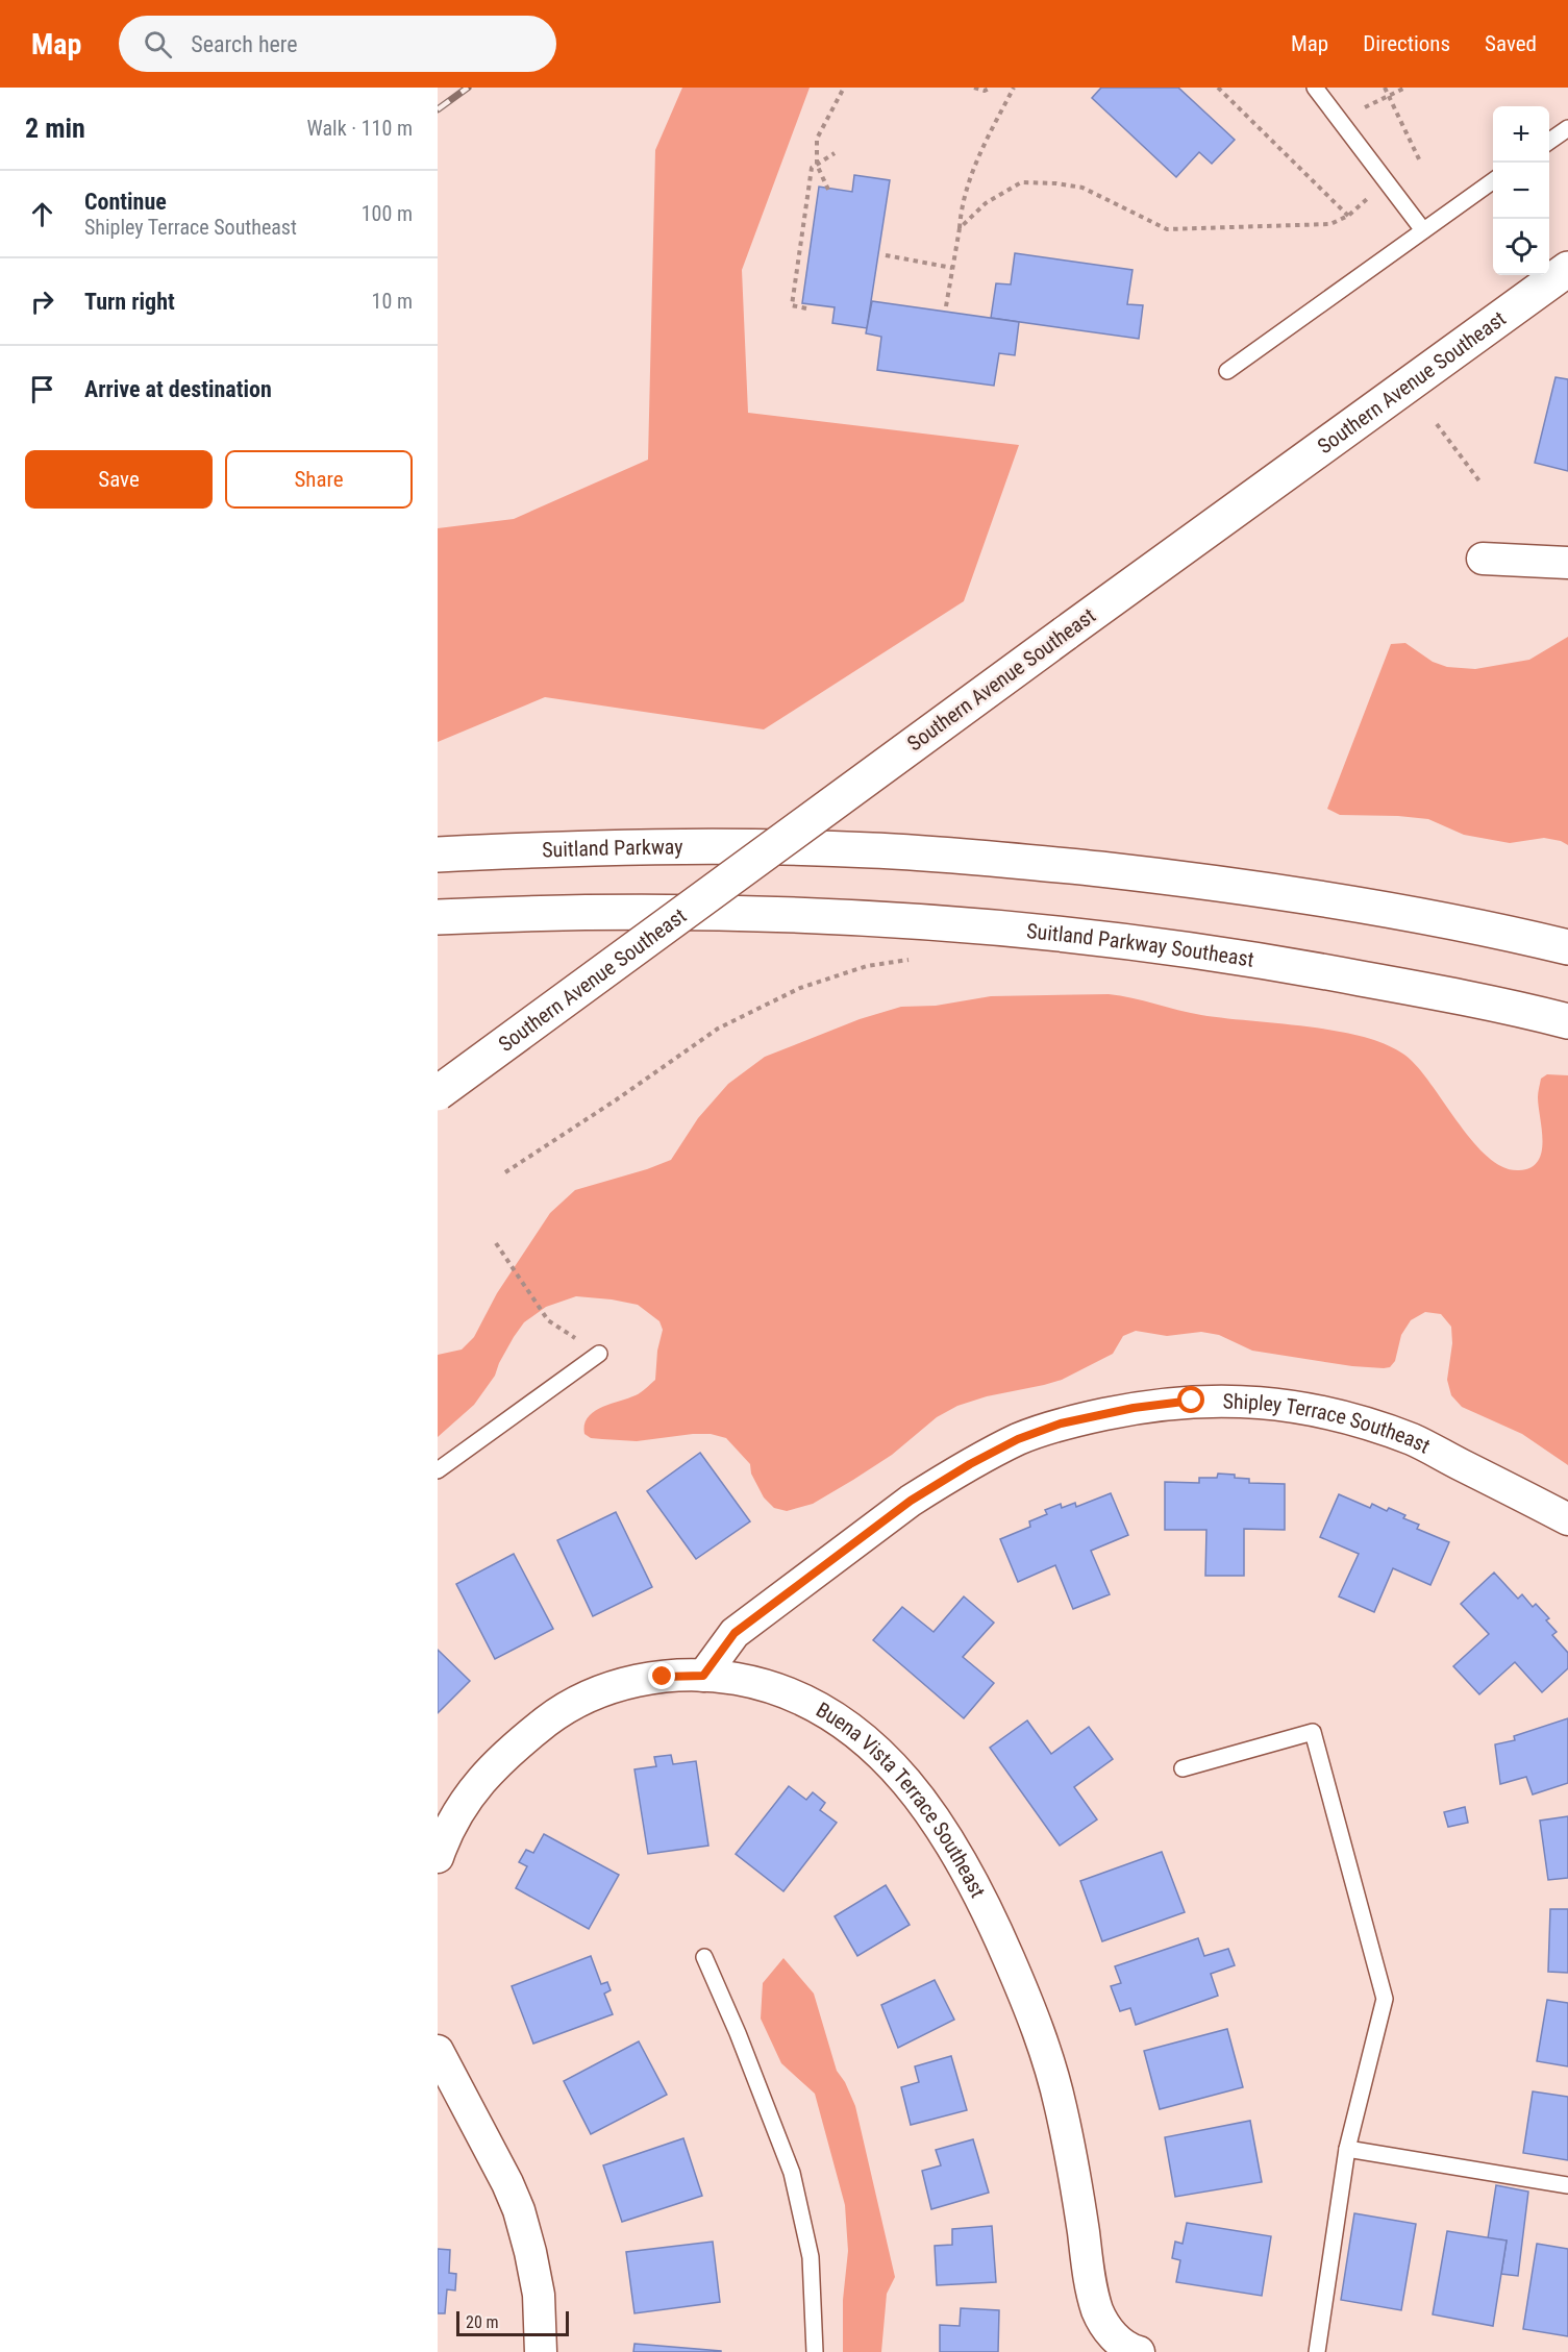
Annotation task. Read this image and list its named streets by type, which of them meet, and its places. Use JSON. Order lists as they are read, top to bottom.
{
  "streets": {
    "main road": ["Southern Avenue Southeast", "Suitland Parkway", "Suitland Parkway Southeast"],
    "street": ["Shipley Terrace Southeast", "Buena Vista Terrace Southeast"]
  },
  "crossings": [
    ["Shipley Terrace Southeast", "Buena Vista Terrace Southeast"]
  ],
  "scale_bar": "20 m",
  "page": {
    "header": "Map",
    "search": "Search here",
    "nav": ["Map", "Directions", "Saved"],
    "heading": ["2 min", "Walk · 110 m"],
    "map_buttons": ["+", "−"],
    "list": [
      ["Continue", "Shipley Terrace Southeast", "100 m"],
      ["Turn right", "10 m"],
      "Arrive at destination"
    ],
    "buttons": ["Save", "Share"],
    "scale": "20 m"
  }
}
